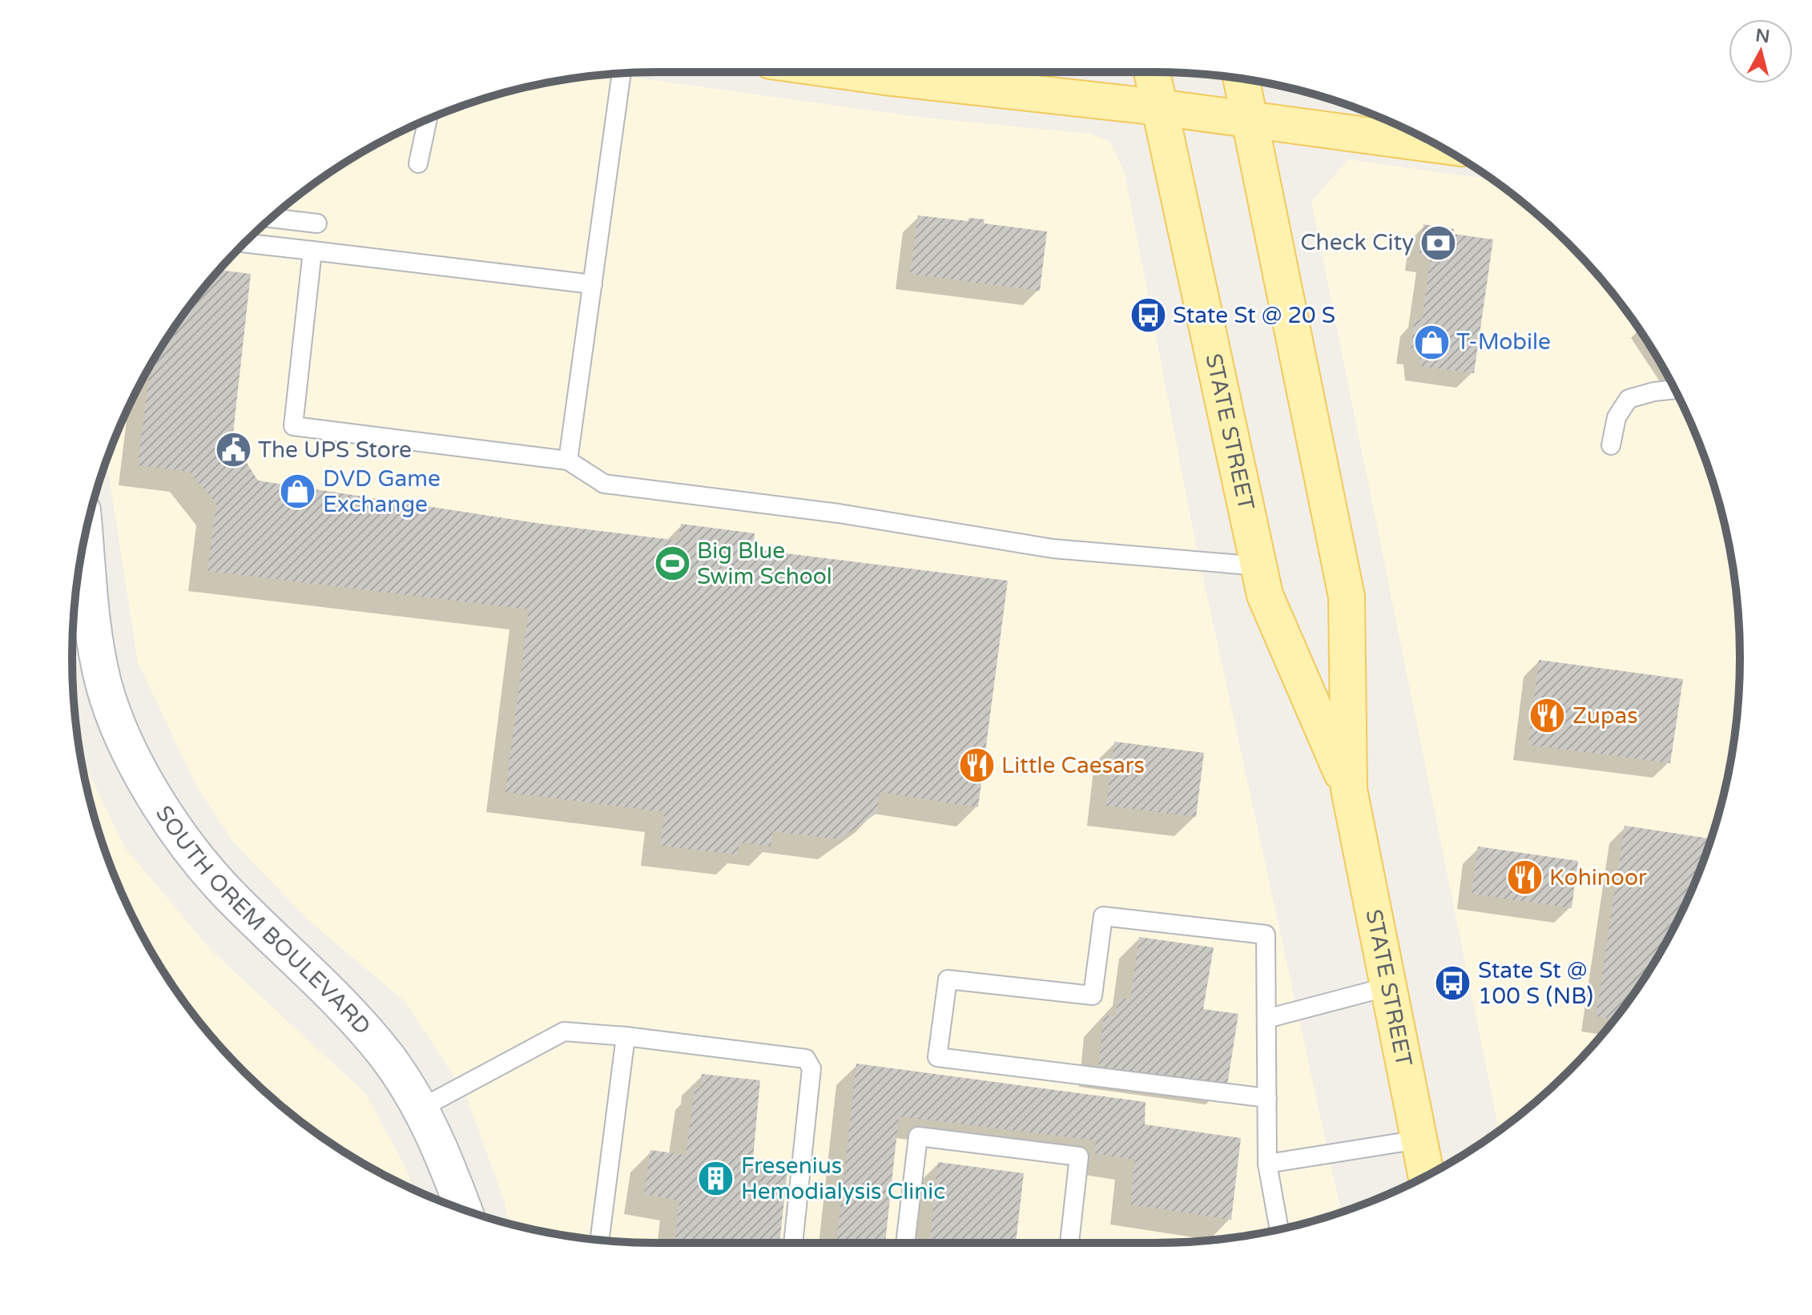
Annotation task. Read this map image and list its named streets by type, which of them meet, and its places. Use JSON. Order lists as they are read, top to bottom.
{
  "streets": {
    "main road": ["STATE STREET"],
    "street": ["SOUTH OREM BOULEVARD"]
  },
  "places": {
    "bank": ["Check City"],
    "bus stop": ["State St @ 20 S", "State St @ 100 S (NB)"],
    "shop": ["T-Mobile", "DVD Game Exchange"],
    "public building": ["The UPS Store"],
    "sports": ["Big Blue Swim School"],
    "restaurant": ["Zupas", "Little Caesars", "Kohinoor"],
    "building": ["Fresenius Hemodialysis Clinic"]
  },
  "north": "top"
}
